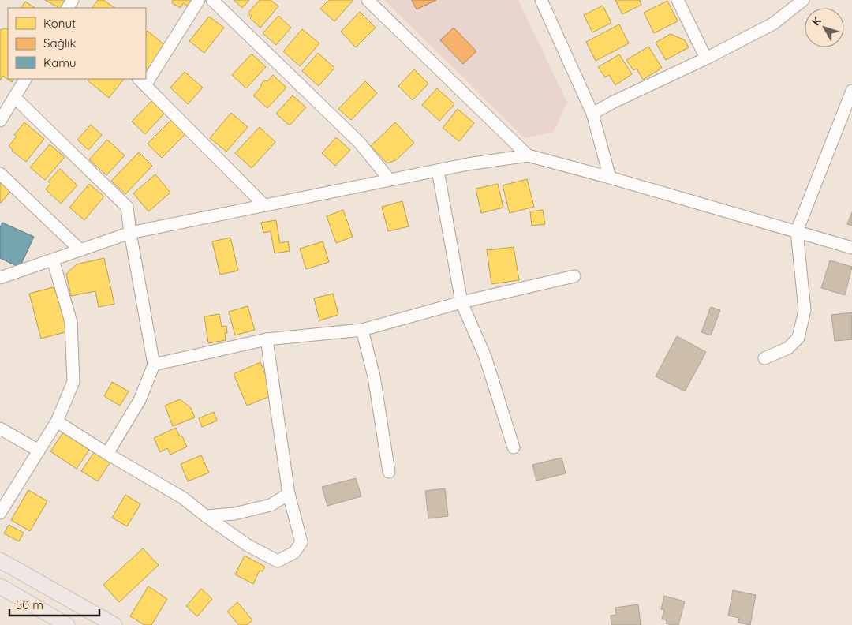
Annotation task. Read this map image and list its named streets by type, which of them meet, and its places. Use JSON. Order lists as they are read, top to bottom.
{
  "legend": ["Konut", "Sağlık", "Kamu"],
  "scale_bar": "50 m",
  "north": "top left"
}
